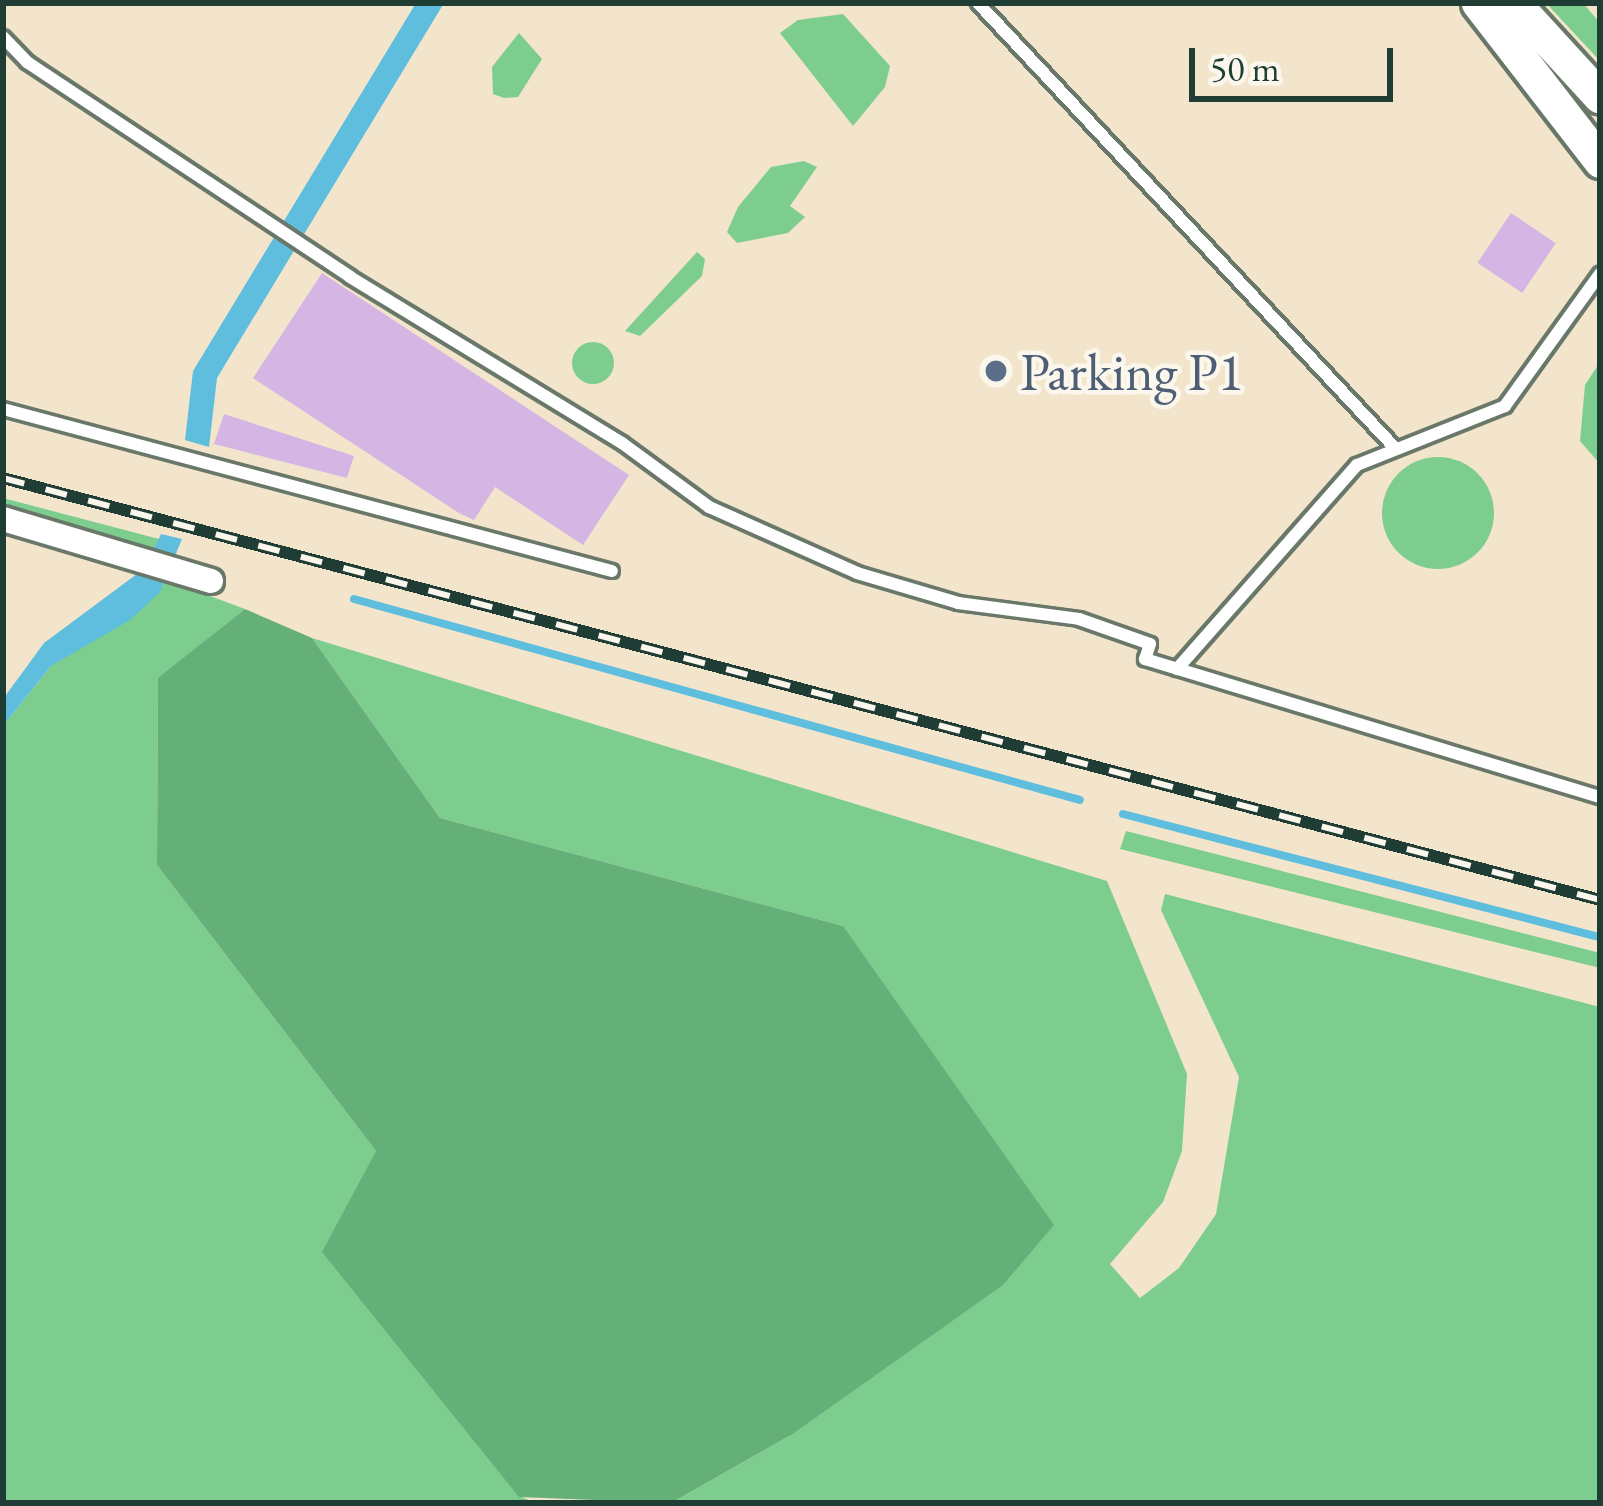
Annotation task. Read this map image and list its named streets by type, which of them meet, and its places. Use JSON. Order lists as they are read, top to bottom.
{
  "places": ["Parking P1"],
  "scale_bar": "50 m"
}
